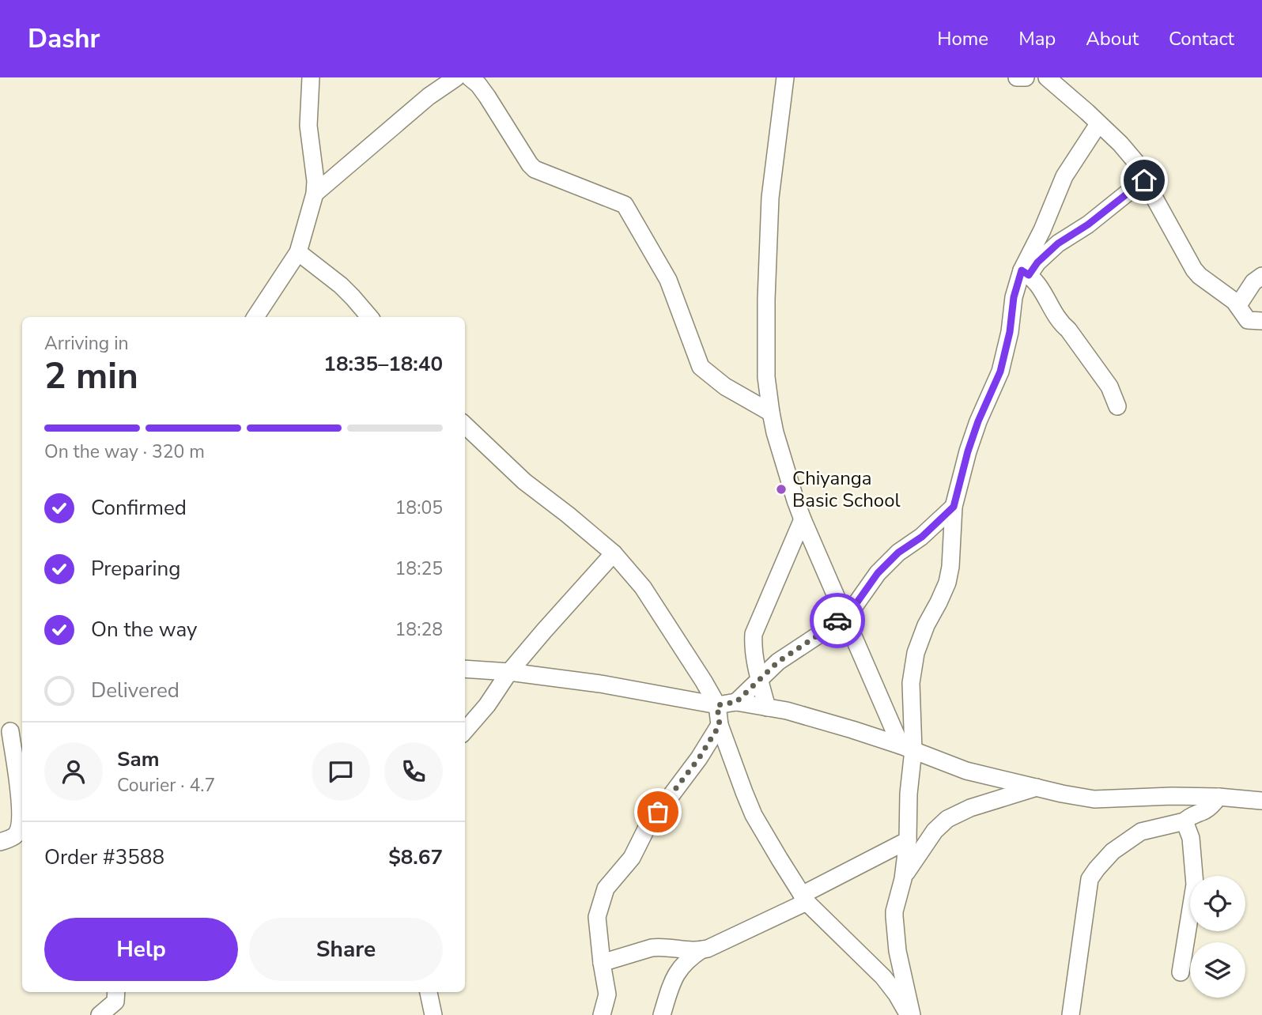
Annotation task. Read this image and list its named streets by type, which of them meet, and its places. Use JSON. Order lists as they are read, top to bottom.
{
  "places": ["Chiyanga Basic School"],
  "page": {
    "header": "Dashr",
    "nav": [
      "Home",
      "Map",
      "About",
      "Contact"
    ],
    "heading": ["2 min", "Arriving in", "18:35–18:40"],
    "panel": [
      "Sam",
      "Courier · 4.7",
      "Order #3588",
      "$8.67"
    ],
    "bar": "On the way · 320 m",
    "list": [
      ["Confirmed", "18:05"],
      ["Preparing", "18:25"],
      ["On the way", "18:28"],
      "Delivered"
    ],
    "buttons": ["Help", "Share"]
  }
}
